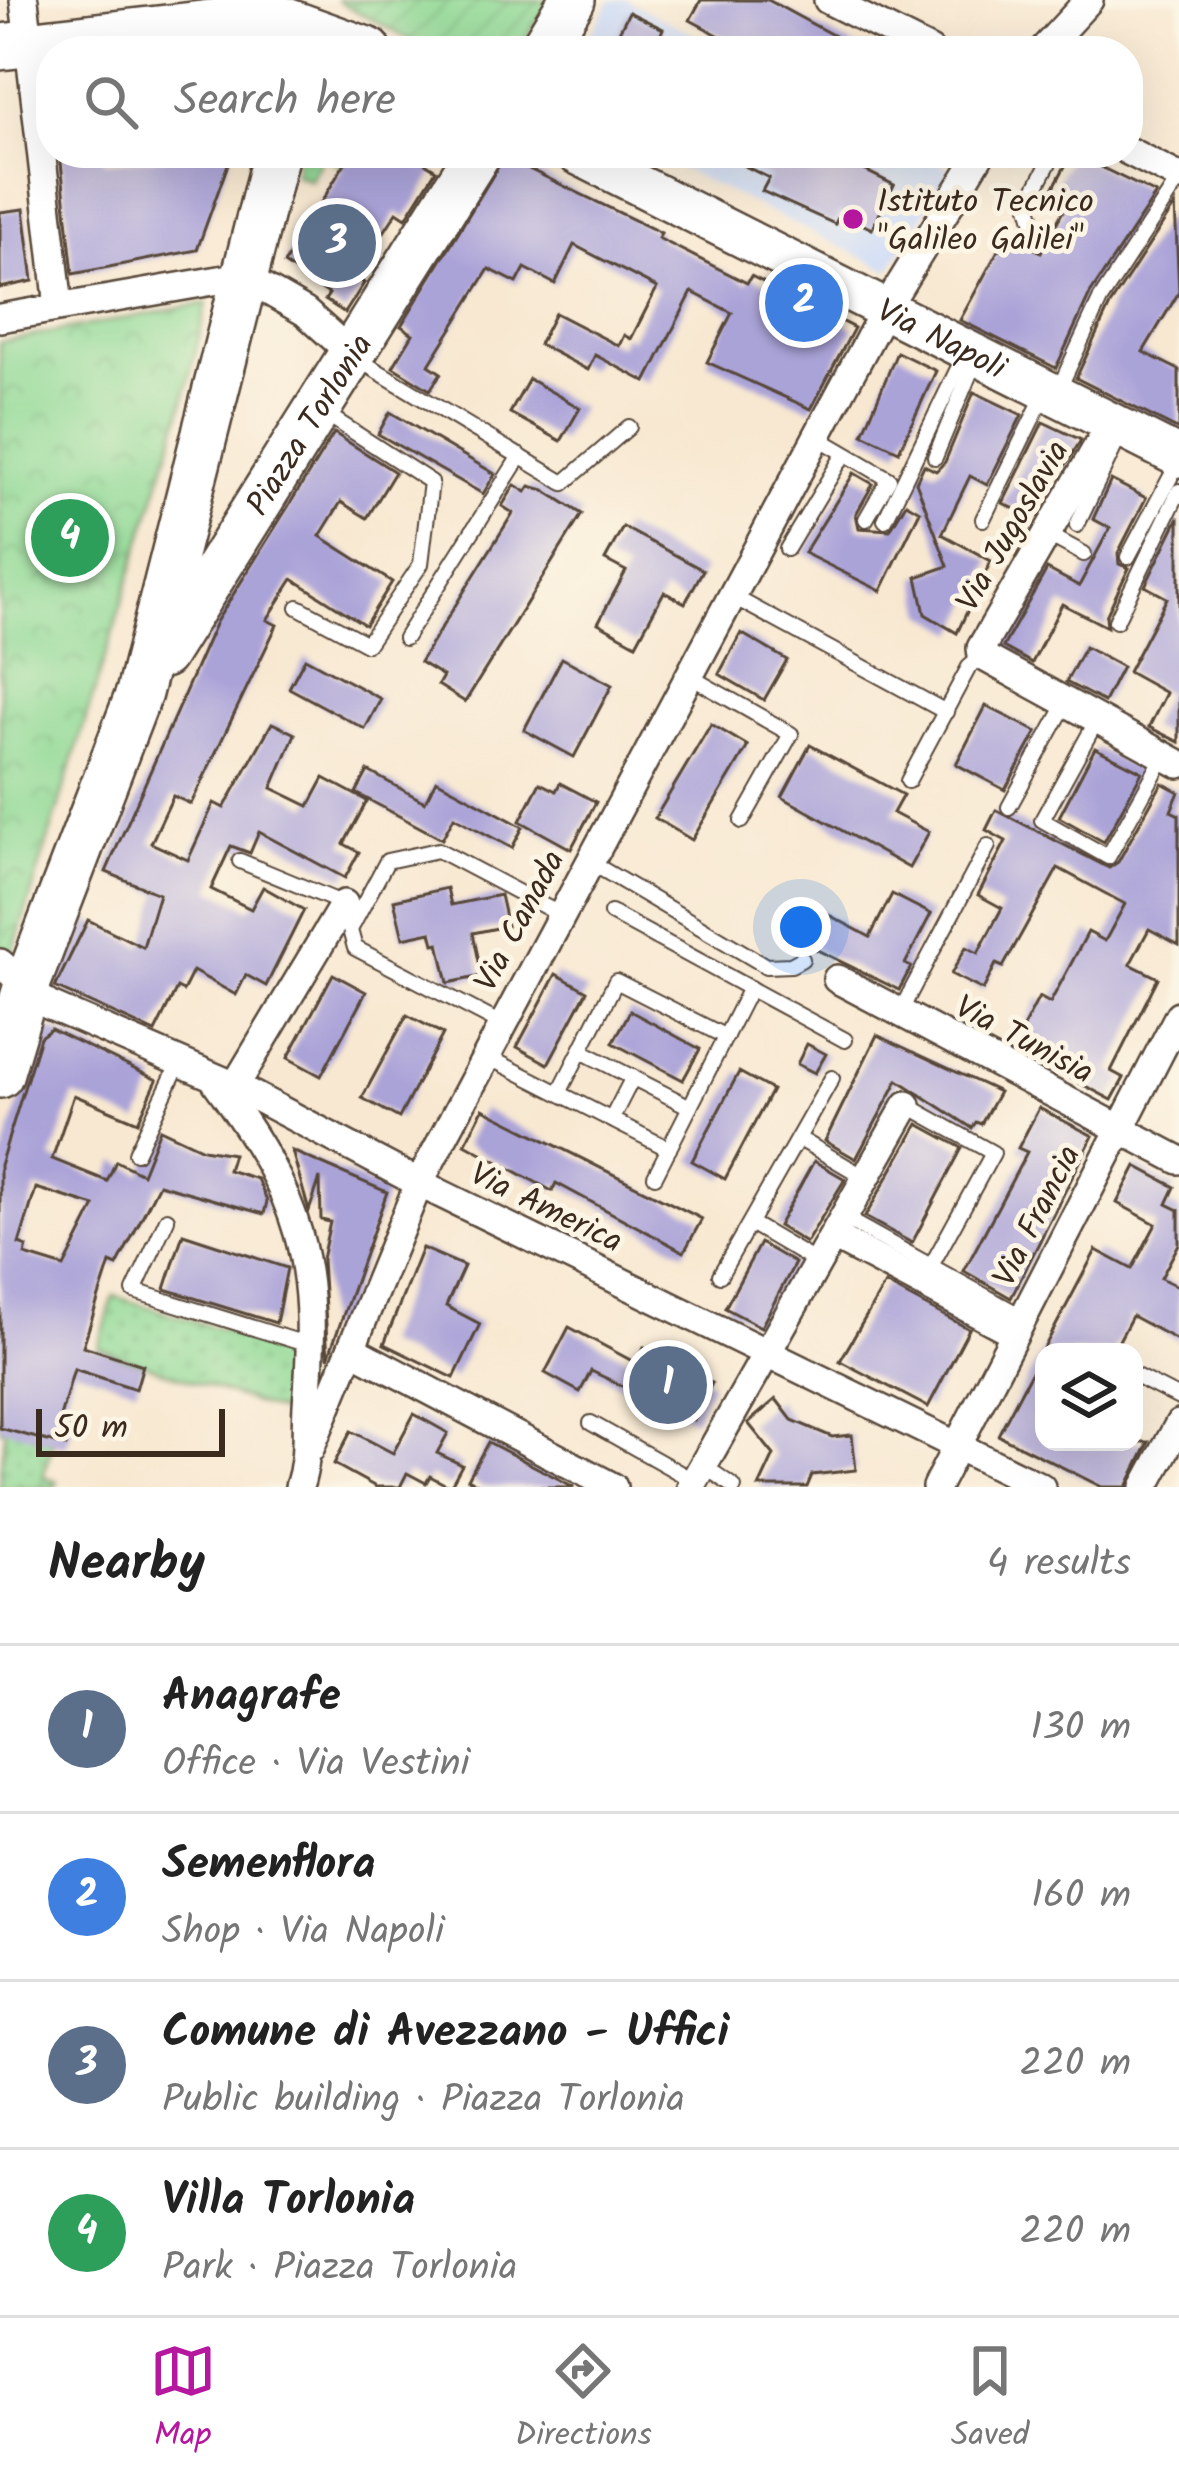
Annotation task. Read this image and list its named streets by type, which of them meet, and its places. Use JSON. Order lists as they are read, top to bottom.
{
  "streets": {
    "main road": ["Via Napoli", "Piazza Torlonia"],
    "street": [
      "Via Jugoslavia",
      "Via Canada",
      "Via Tunisia",
      "Via America",
      "Via Francia"
    ]
  },
  "crossings": [
    ["Via Napoli", "Via Jugoslavia"],
    ["Via Napoli", "Via Canada"],
    ["Piazza Torlonia", "Via America"],
    ["Via Canada", "Via America"],
    ["Via Tunisia", "Via Francia"],
    ["Via America", "Via Francia"]
  ],
  "places": ["Istituto Tecnico \"Galileo Galilei\""],
  "scale_bar": "50 m",
  "page": {
    "search": "Search here",
    "pins": [
      "3",
      "2",
      "4",
      "1"
    ],
    "scale": "50 m",
    "heading": ["Nearby", "4 results"],
    "list": [
      {
        "mark": "1",
        "name": "Anagrafe",
        "note": "Office · Via Vestini",
        "value": "130 m"
      },
      {
        "mark": "2",
        "name": "Semenflora",
        "note": "Shop · Via Napoli",
        "value": "160 m"
      },
      {
        "mark": "3",
        "name": "Comune di Avezzano - Uffici",
        "note": "Public building · Piazza Torlonia",
        "value": "220 m"
      },
      {
        "mark": "4",
        "name": "Villa Torlonia",
        "note": "Park · Piazza Torlonia",
        "value": "220 m"
      }
    ],
    "nav": ["Map", "Directions", "Saved"]
  }
}
